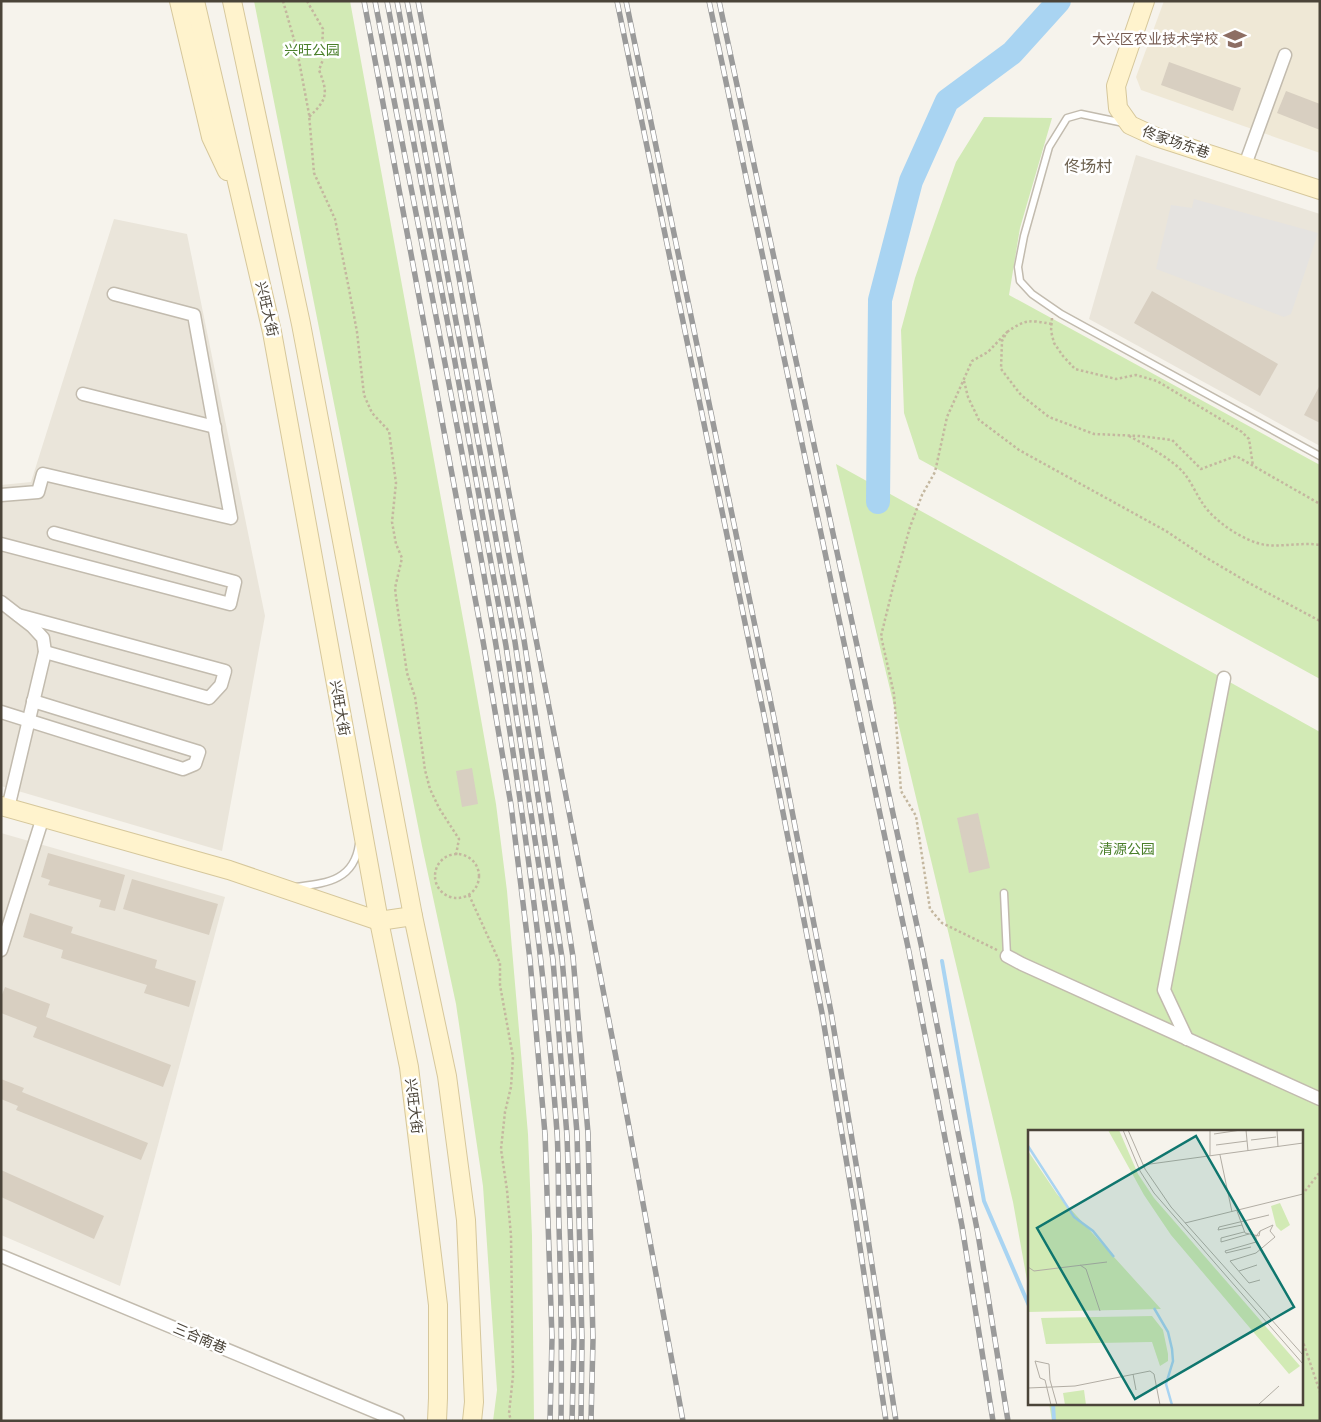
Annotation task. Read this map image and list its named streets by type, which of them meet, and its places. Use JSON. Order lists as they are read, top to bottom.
{
  "streets": {
    "main road": ["佟家场东巷", "兴旺大街"],
    "street": ["三合南巷"]
  },
  "districts": ["佟场村"],
  "parks": ["兴旺公园", "清源公园"],
  "places": {
    "school or university": ["大兴区农业技术学校"]
  }
}
